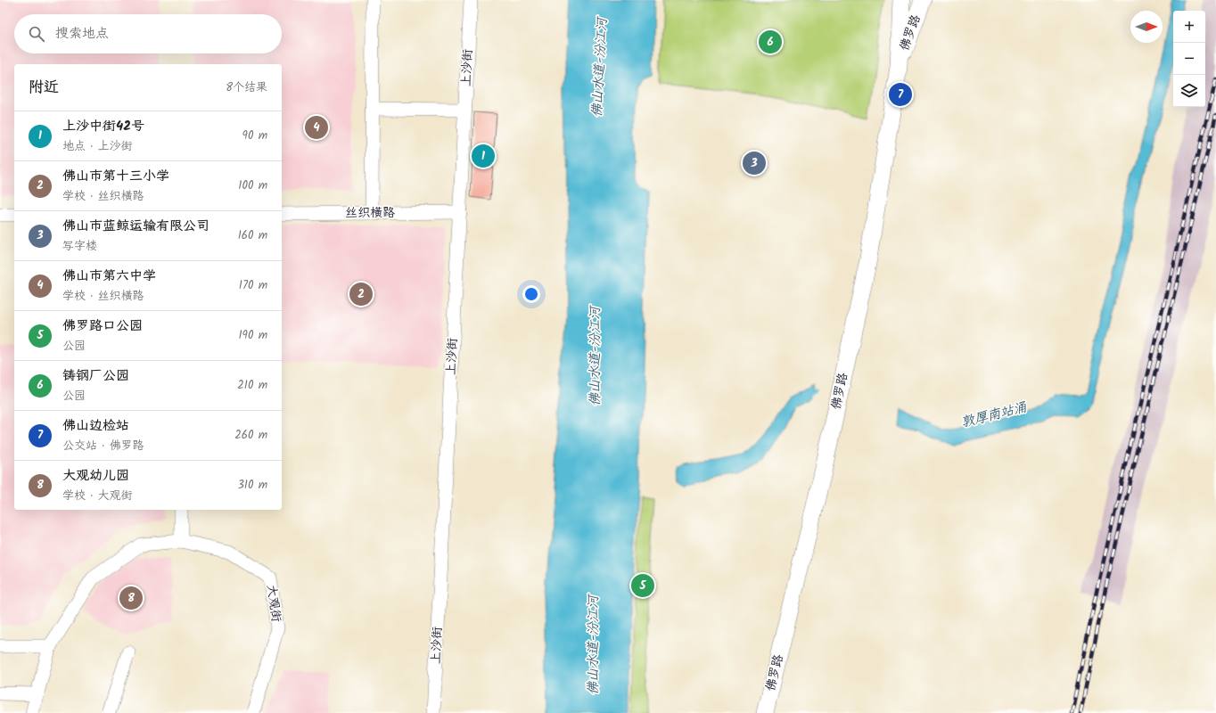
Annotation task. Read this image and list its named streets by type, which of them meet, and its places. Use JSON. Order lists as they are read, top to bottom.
{
  "streets": {
    "main road": ["佛罗路"],
    "street": ["上沙街", "丝织横路", "大观街"]
  },
  "crossings": [
    ["上沙街", "丝织横路"]
  ],
  "water": ["佛山水道-汾江河", "敦厚南站涌"],
  "north": "right",
  "page": {
    "map_buttons": ["+", "−"],
    "search": "搜索地点",
    "pins": [
      "6",
      "7",
      "4",
      "1",
      "3",
      "2",
      "5",
      "8"
    ],
    "heading": ["附近", "8个结果"],
    "list": [
      {
        "mark": "1",
        "name": "上沙中街42号",
        "note": "地点 · 上沙街",
        "value": "90 m"
      },
      {
        "mark": "2",
        "name": "佛山市第十三小学",
        "note": "学校 · 丝织横路",
        "value": "100 m"
      },
      {
        "mark": "3",
        "name": "佛山市蓝鲸运输有限公司",
        "note": "写字楼",
        "value": "160 m"
      },
      {
        "mark": "4",
        "name": "佛山市第六中学",
        "note": "学校 · 丝织横路",
        "value": "170 m"
      },
      {
        "mark": "5",
        "name": "佛罗路口公园",
        "note": "公园",
        "value": "190 m"
      },
      {
        "mark": "6",
        "name": "铸钢厂公园",
        "note": "公园",
        "value": "210 m"
      },
      {
        "mark": "7",
        "name": "佛山边检站",
        "note": "公交站 · 佛罗路",
        "value": "260 m"
      },
      {
        "mark": "8",
        "name": "大观幼儿园",
        "note": "学校 · 大观街",
        "value": "310 m"
      }
    ]
  }
}
